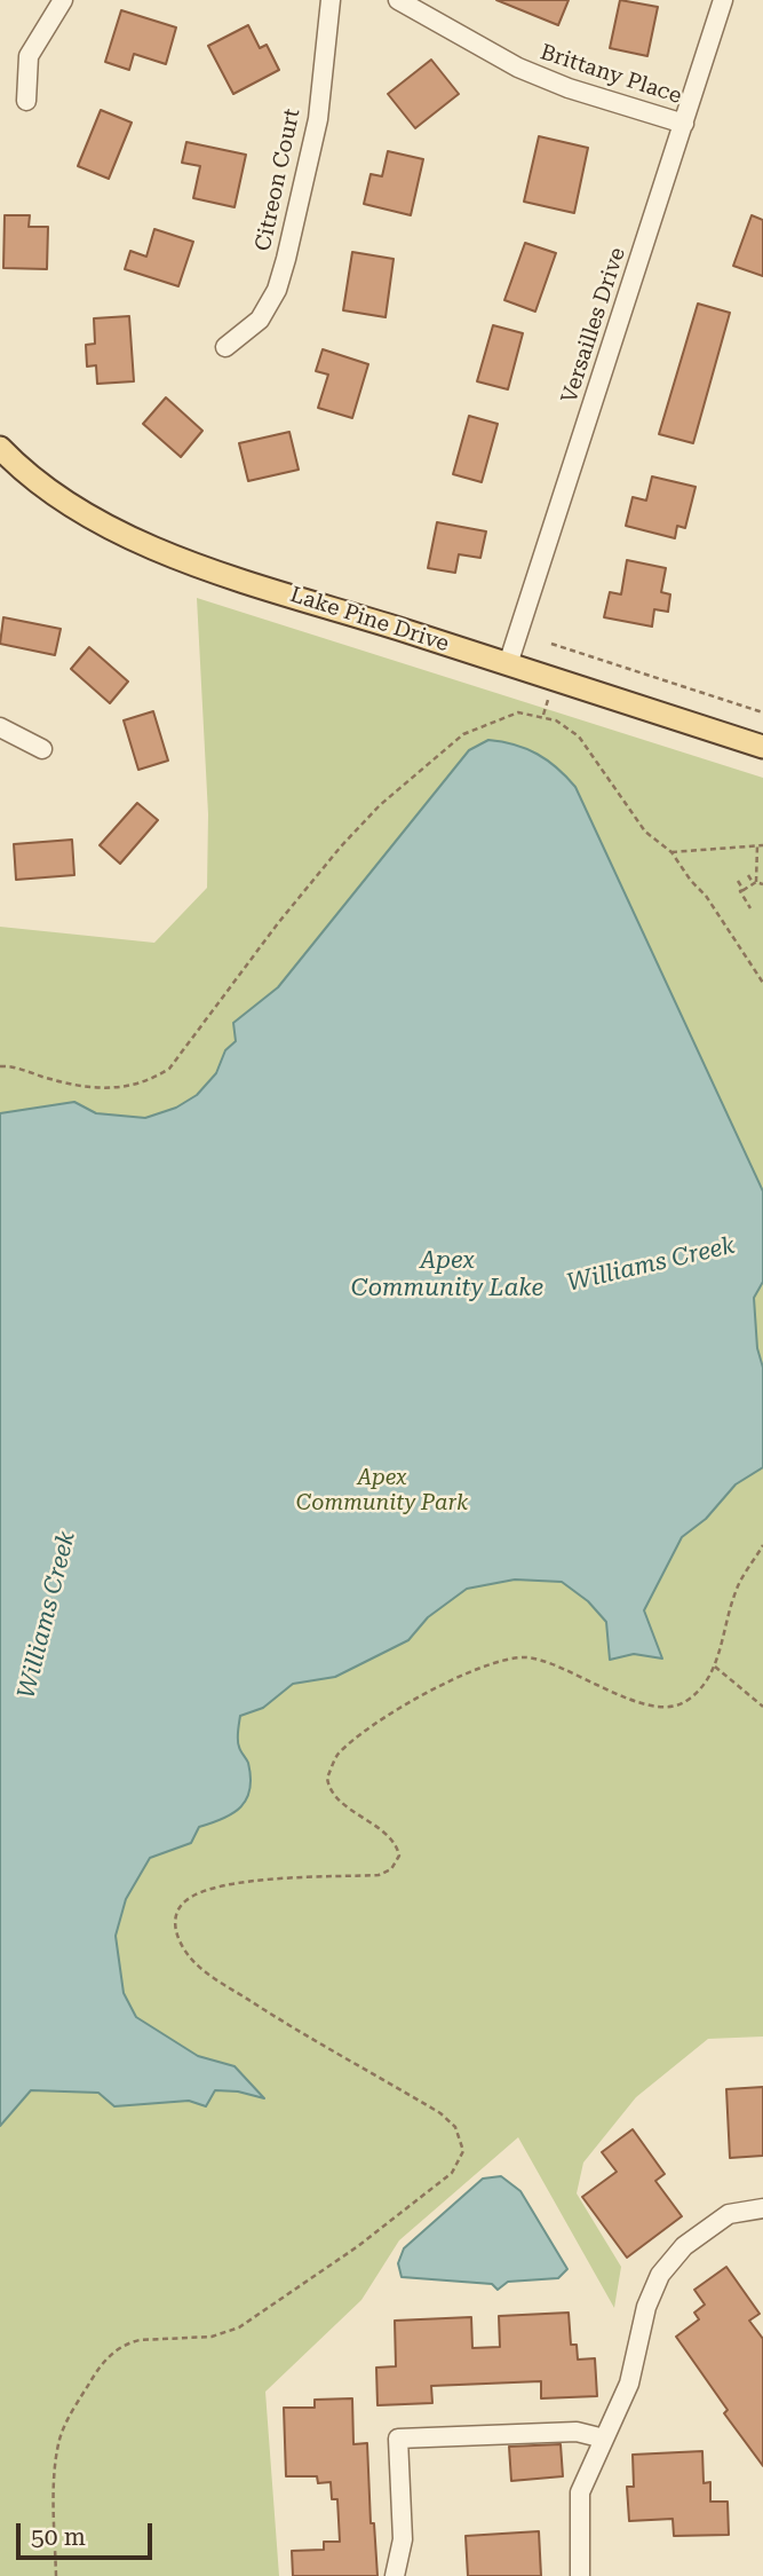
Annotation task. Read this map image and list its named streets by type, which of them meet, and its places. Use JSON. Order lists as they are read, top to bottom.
{
  "streets": {
    "main road": ["Lake Pine Drive"],
    "street": ["Brittany Place", "Citreon Court", "Versailles Drive"]
  },
  "crossings": [
    ["Brittany Place", "Versailles Drive"],
    ["Versailles Drive", "Lake Pine Drive"]
  ],
  "water": ["Apex Community Lake", "Williams Creek"],
  "parks": ["Apex Community Park"],
  "scale_bar": "50 m"
}
